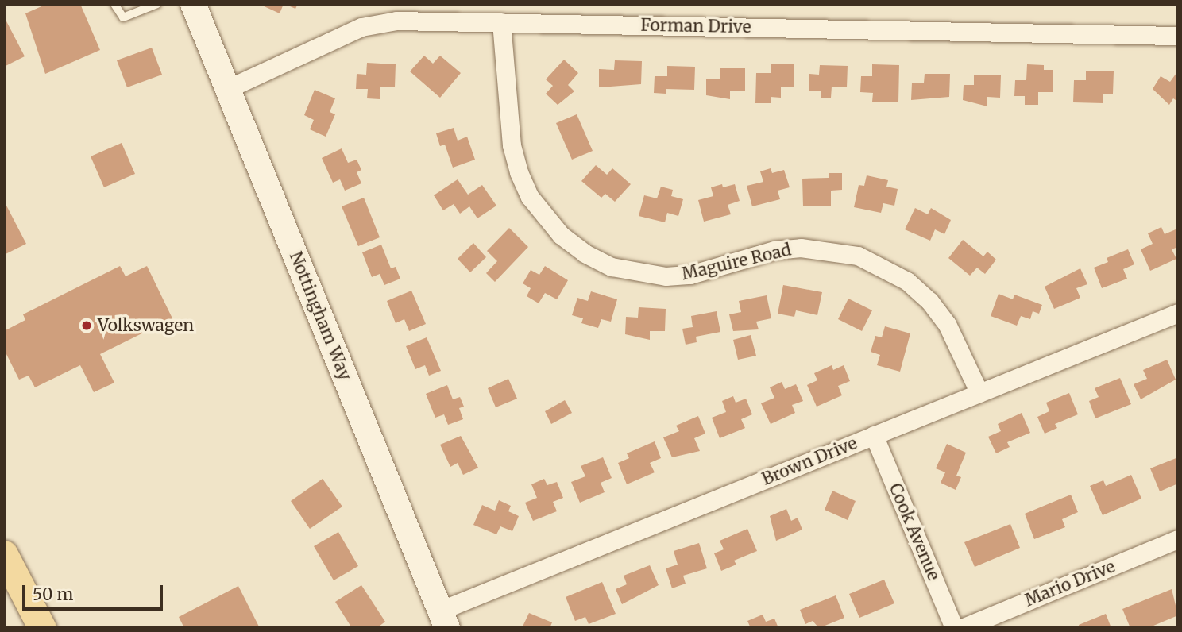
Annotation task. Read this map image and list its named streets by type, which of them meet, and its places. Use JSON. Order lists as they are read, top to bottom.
{
  "streets": {
    "street": [
      "Forman Drive",
      "Maguire Road",
      "Nottingham Way",
      "Brown Drive",
      "Cook Avenue",
      "Mario Drive"
    ]
  },
  "crossings": [
    ["Forman Drive", "Maguire Road"],
    ["Forman Drive", "Nottingham Way"],
    ["Maguire Road", "Brown Drive"],
    ["Nottingham Way", "Brown Drive"],
    ["Brown Drive", "Cook Avenue"]
  ],
  "places": ["Volkswagen"],
  "scale_bar": "50 m"
}
